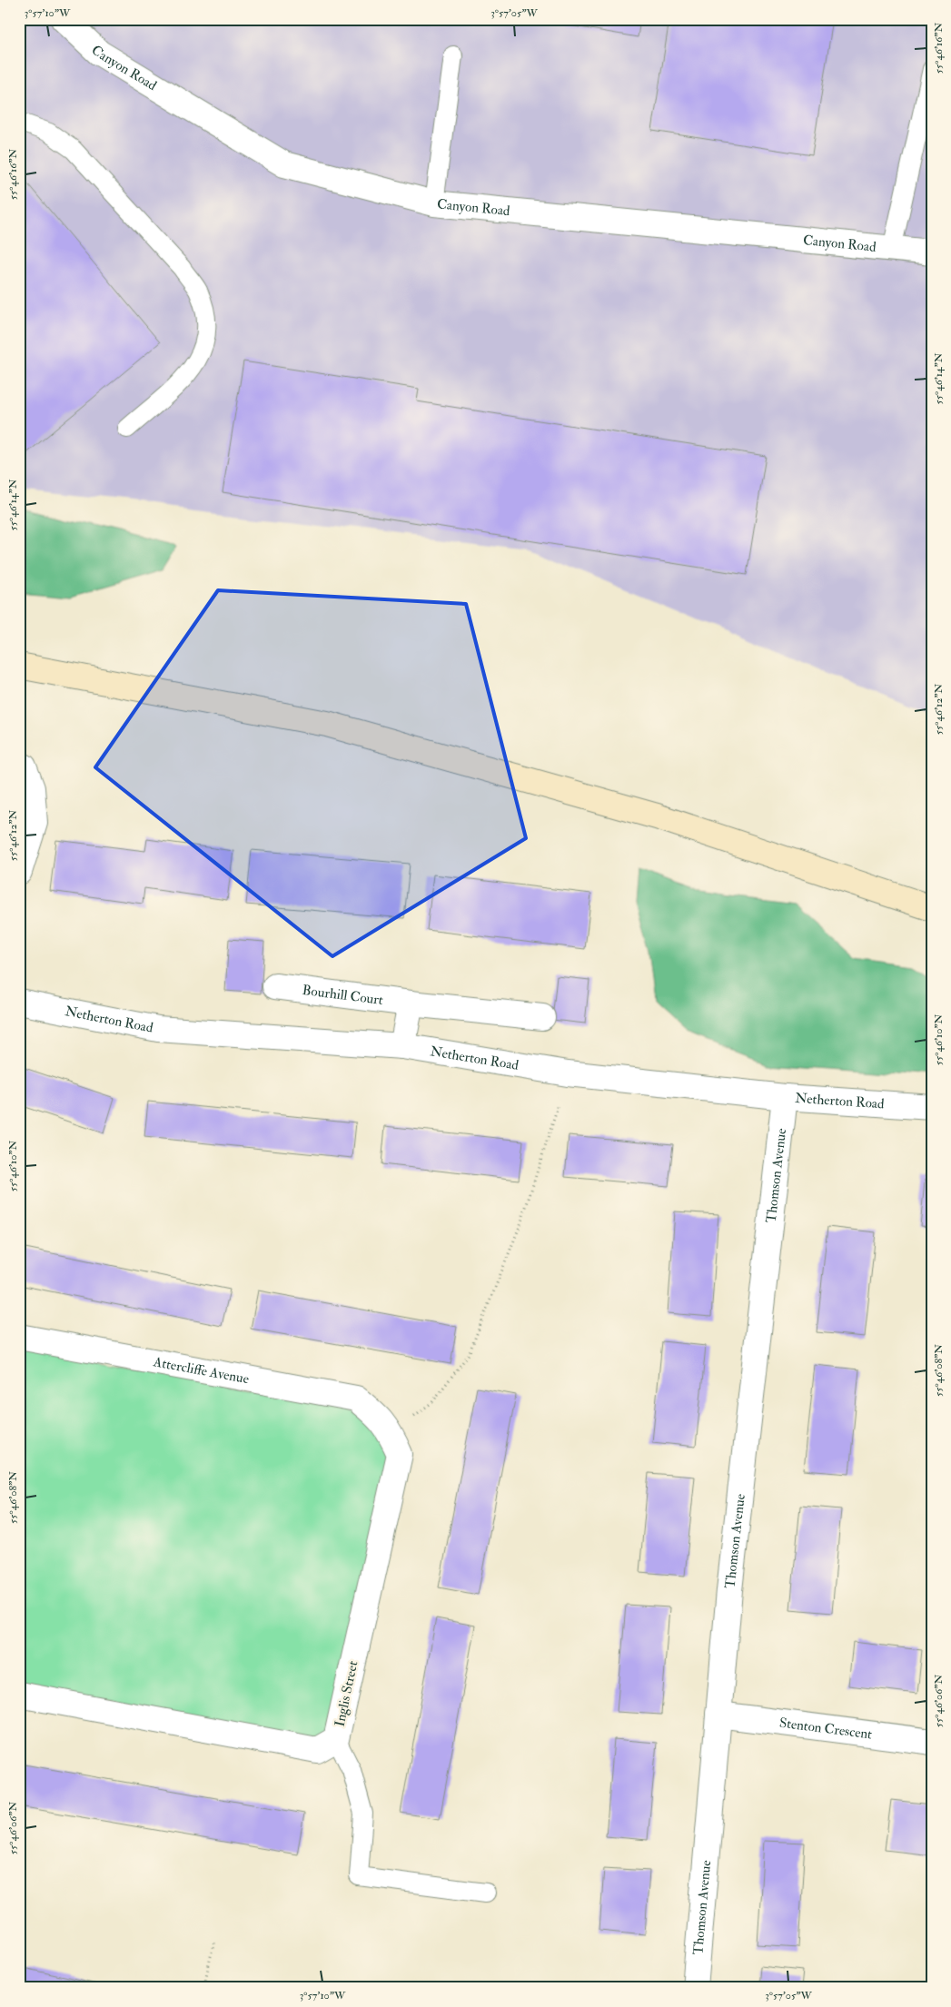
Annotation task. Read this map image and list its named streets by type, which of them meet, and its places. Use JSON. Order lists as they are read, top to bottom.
{
  "streets": {
    "street": [
      "Canyon Road",
      "Bourhill Court",
      "Netherton Road",
      "Thomson Avenue",
      "Attercliffe Avenue",
      "Inglis Street",
      "Stenton Crescent"
    ]
  },
  "crossings": [
    ["Netherton Road", "Thomson Avenue"],
    ["Thomson Avenue", "Stenton Crescent"],
    ["Attercliffe Avenue", "Inglis Street"]
  ],
  "coordinates": [
    "3°57'10\"W",
    "3°57'05\"W",
    "55°46'16\"N",
    "55°46'14\"N",
    "55°46'12\"N",
    "55°46'10\"N",
    "55°46'08\"N",
    "55°46'06\"N"
  ]
}
